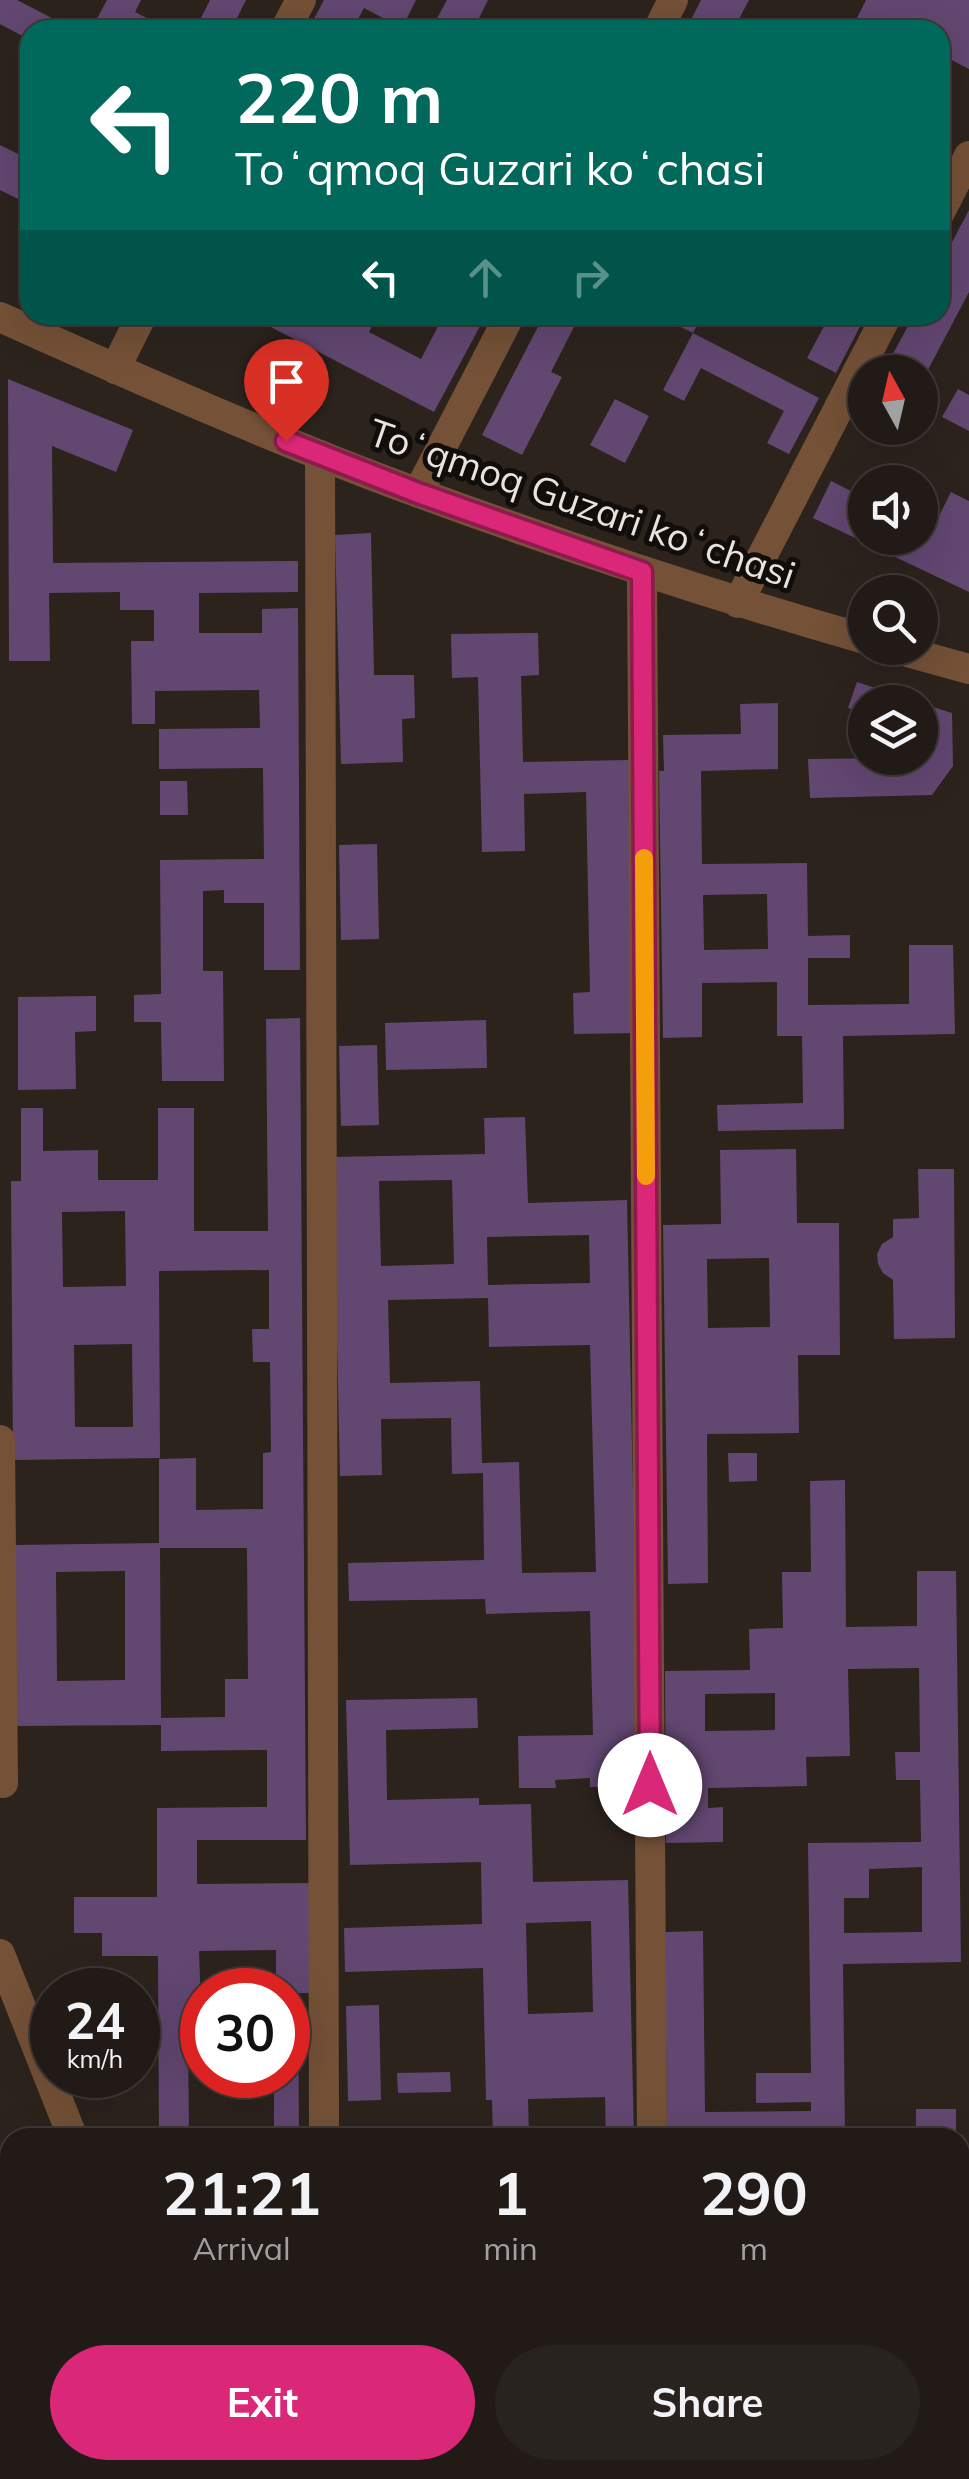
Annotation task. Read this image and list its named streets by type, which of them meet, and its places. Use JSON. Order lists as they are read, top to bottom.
{
  "streets": {
    "street": ["Toʻqmoq Guzari koʻchasi"]
  },
  "north": "top",
  "page": {
    "turn": ["220 m", "Toʻqmoq Guzari koʻchasi"],
    "speed": "24 km/h",
    "limit": "30",
    "eta": [
      "21:21",
      "Arrival",
      "1",
      "min",
      "290",
      "m"
    ],
    "buttons": ["Exit", "Share"]
  }
}
